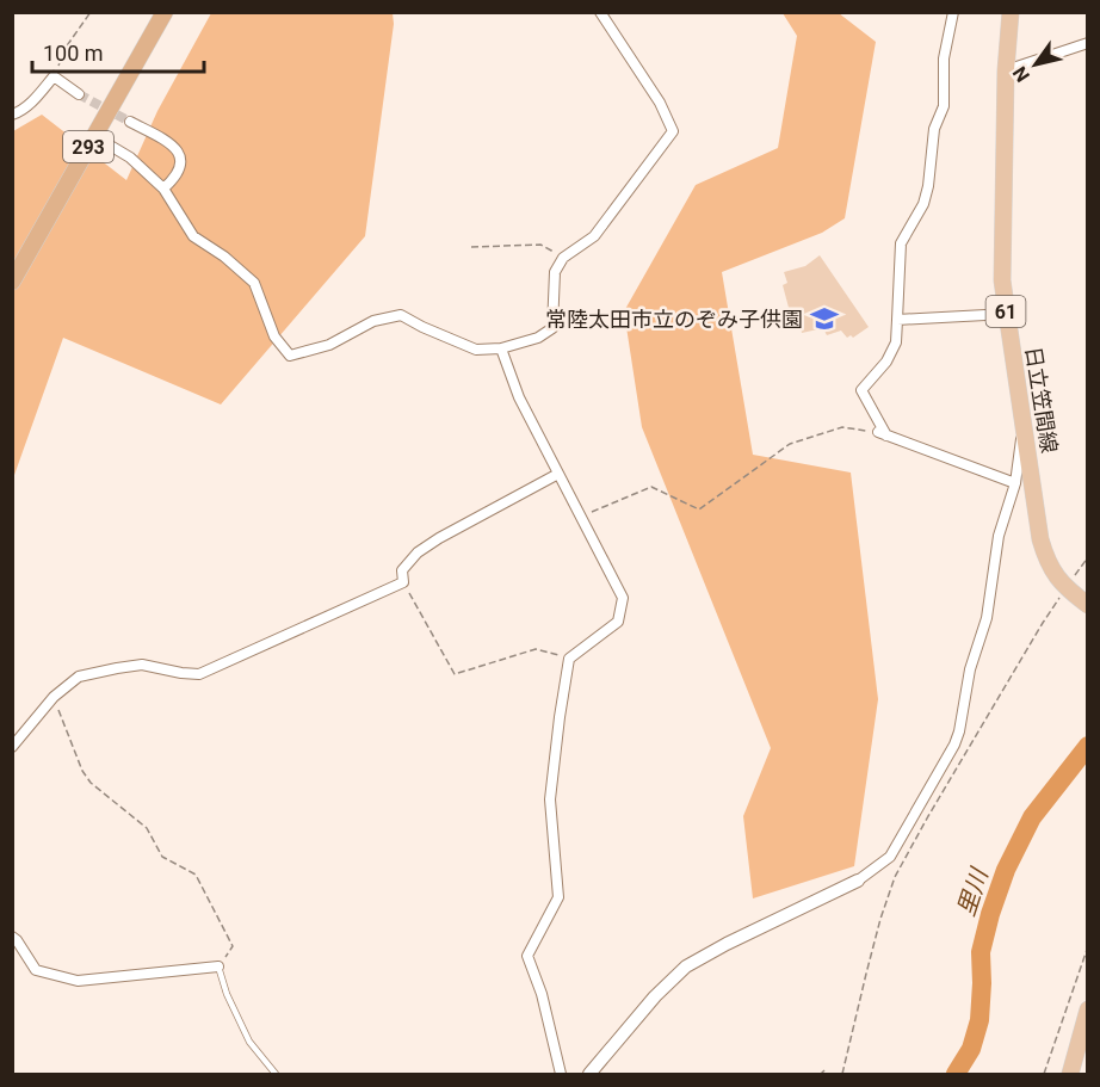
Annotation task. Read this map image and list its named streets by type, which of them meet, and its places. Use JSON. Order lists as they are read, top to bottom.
{
  "streets": {
    "highway": ["293"],
    "main road": ["61", "日立笠間線"]
  },
  "water": ["里川"],
  "places": {
    "school or university": ["常陸太田市立のぞみ子供園"]
  },
  "scale_bar": "100 m",
  "north": "bottom left"
}
